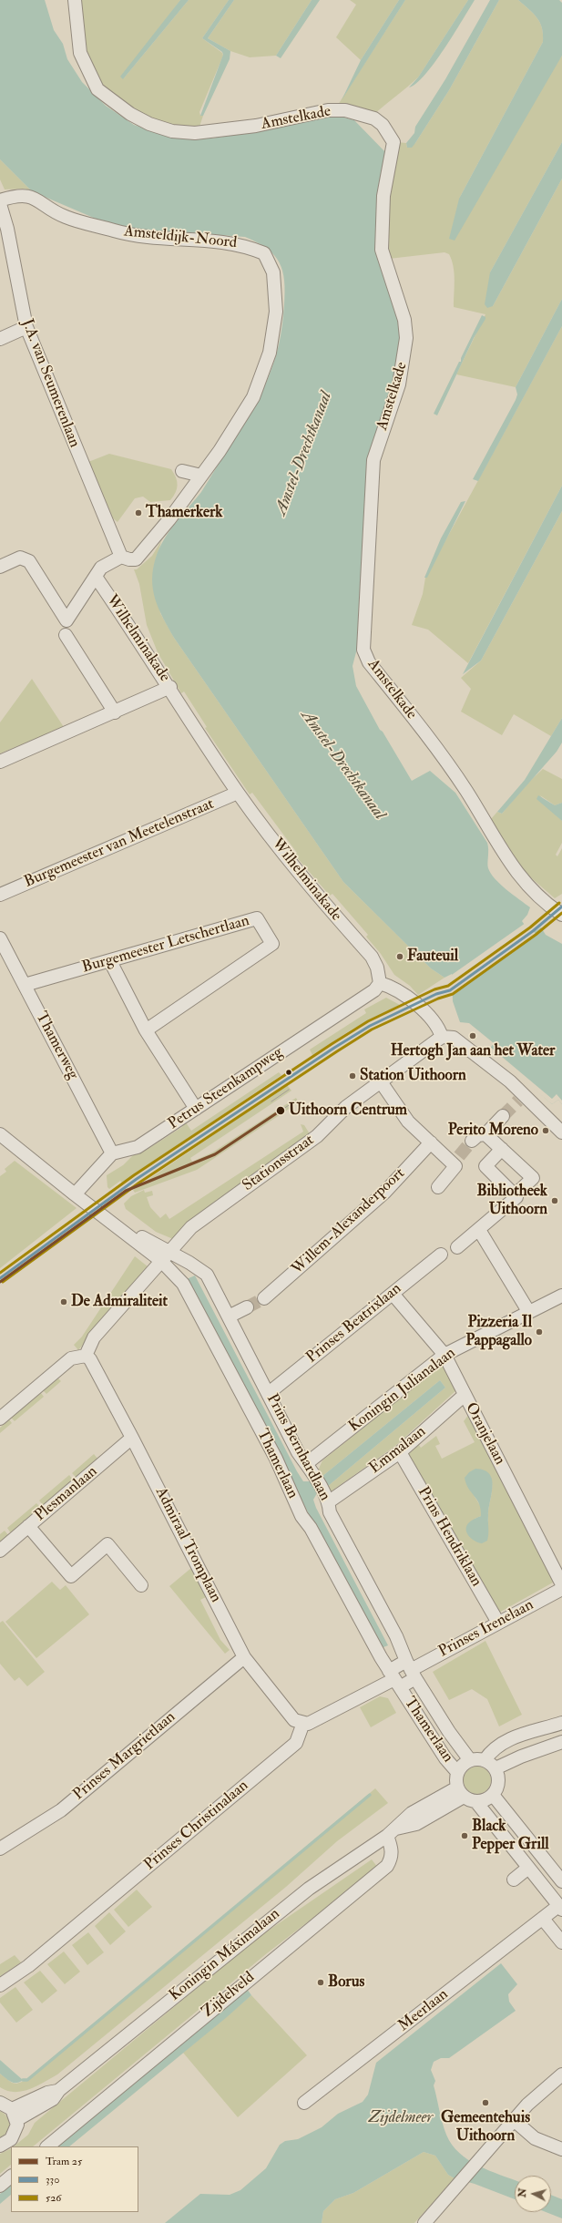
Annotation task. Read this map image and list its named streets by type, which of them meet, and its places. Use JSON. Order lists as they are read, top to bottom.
{
  "streets": {
    "street": [
      "Amstelkade",
      "Amsteldijk-Noord",
      "J.A. van Seumerenlaan",
      "Wilhelminakade",
      "Burgemeester van Meetelenstraat",
      "Burgemeester Letschertlaan",
      "Thamerweg",
      "Petrus Steenkampweg",
      "Stationsstraat",
      "Willem-Alexanderpoort",
      "Prinses Beatrixlaan",
      "Koningin Julianalaan",
      "Oranjelaan",
      "Prins Bernhardlaan",
      "Emmalaan",
      "Thamerlaan",
      "Plesmanlaan",
      "Prins Hendriklaan",
      "Admiraal Tromplaan",
      "Prinses Irenelaan",
      "Prinses Margrietlaan",
      "Prinses Christinalaan",
      "Koningin Máximalaan",
      "Zijdelveld",
      "Meerlaan"
    ]
  },
  "crossings": [
    ["Amsteldijk-Noord", "J.A. van Seumerenlaan"],
    ["Wilhelminakade", "Burgemeester van Meetelenstraat"],
    ["Wilhelminakade", "Petrus Steenkampweg"],
    ["Burgemeester Letschertlaan", "Thamerweg"],
    ["Thamerweg", "Petrus Steenkampweg"],
    ["Stationsstraat", "Prins Bernhardlaan"],
    ["Stationsstraat", "Thamerlaan"],
    ["Stationsstraat", "Admiraal Tromplaan"],
    ["Prinses Beatrixlaan", "Oranjelaan"],
    ["Prinses Beatrixlaan", "Prins Bernhardlaan"],
    ["Koningin Julianalaan", "Oranjelaan"],
    ["Koningin Julianalaan", "Prins Bernhardlaan"],
    ["Oranjelaan", "Emmalaan"],
    ["Prins Bernhardlaan", "Emmalaan"],
    ["Prins Bernhardlaan", "Thamerlaan"],
    ["Prins Bernhardlaan", "Prinses Irenelaan"],
    ["Emmalaan", "Prins Hendriklaan"],
    ["Thamerlaan", "Prinses Irenelaan"],
    ["Thamerlaan", "Koningin Máximalaan"],
    ["Plesmanlaan", "Admiraal Tromplaan"],
    ["Prins Hendriklaan", "Prinses Irenelaan"],
    ["Admiraal Tromplaan", "Prinses Margrietlaan"],
    ["Admiraal Tromplaan", "Prinses Christinalaan"],
    ["Koningin Máximalaan", "Zijdelveld"]
  ],
  "water": ["Amstel-Drechtkanaal", "Zijdelmeer"],
  "places": [
    "Thamerkerk",
    "Fauteuil",
    "Hertogh Jan aan het Water",
    "Station Uithoorn",
    "Uithoorn Centrum",
    "Perito Moreno",
    "Bibliotheek Uithoorn",
    "De Admiraliteit",
    "Pizzeria Il Pappagallo",
    "Black Pepper Grill",
    "Borus",
    "Gemeentehuis Uithoorn"
  ],
  "lines": ["transit line 330", "transit line 526", "tram line 25"],
  "legend": ["Tram 25", "330", "526"],
  "north": "left"
}
